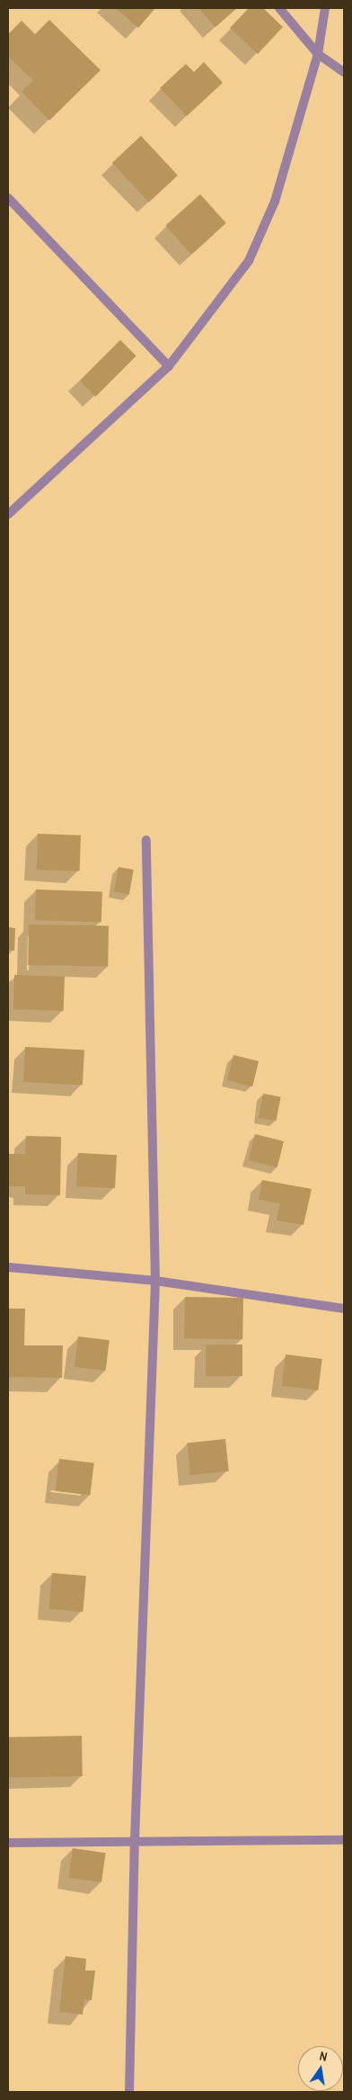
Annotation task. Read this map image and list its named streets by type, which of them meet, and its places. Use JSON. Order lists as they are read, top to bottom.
{
  "north": "top"
}
